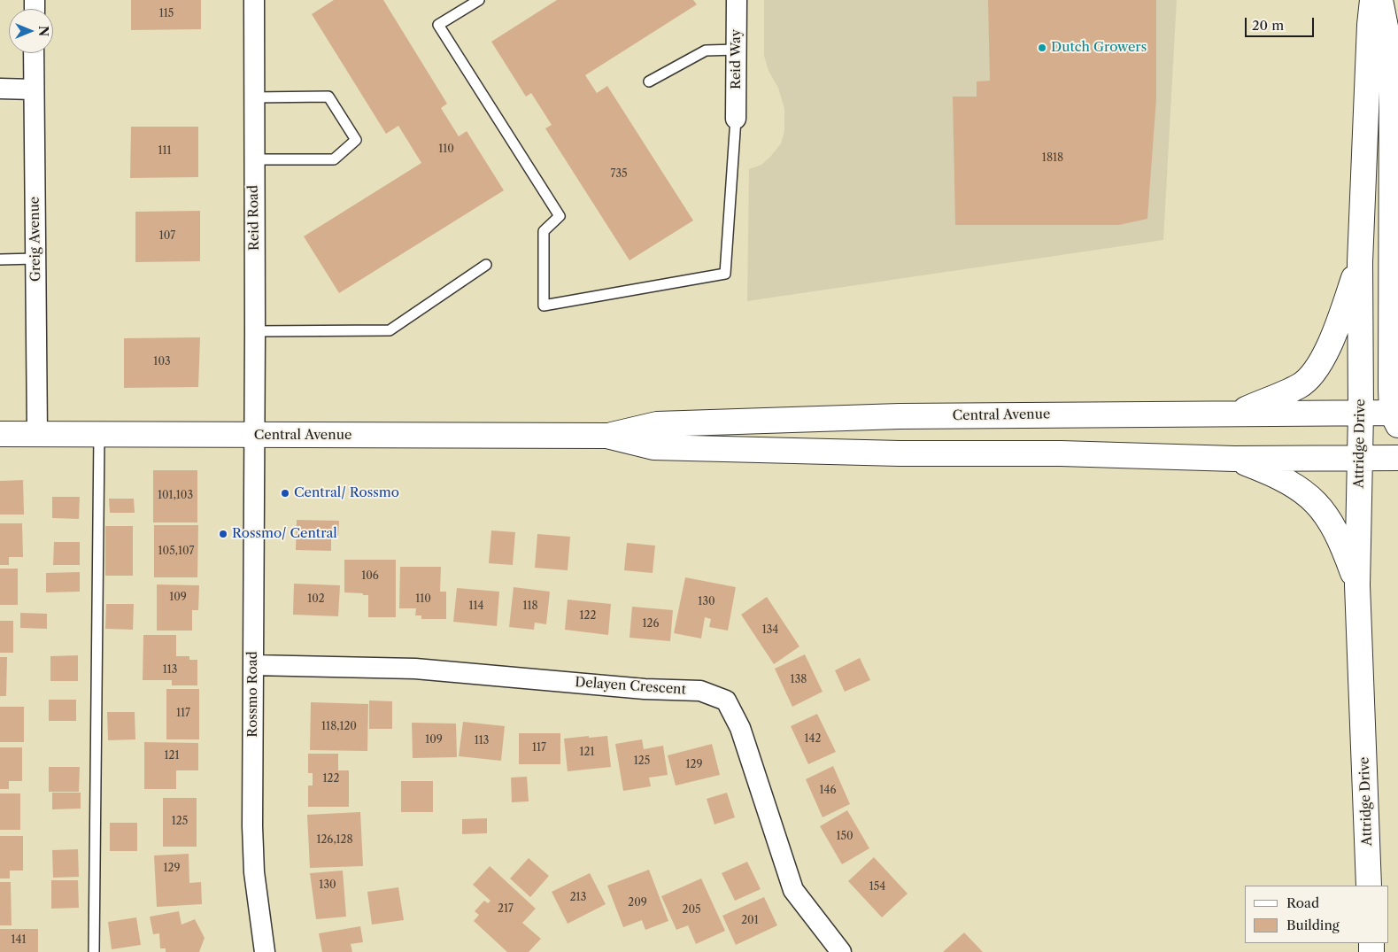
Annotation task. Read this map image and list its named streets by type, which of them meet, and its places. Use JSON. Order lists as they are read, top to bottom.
{
  "streets": {
    "main road": ["Central Avenue", "Attridge Drive"],
    "street": [
      "Reid Way",
      "Reid Road",
      "Greig Avenue",
      "Delayen Crescent",
      "Rossmo Road"
    ]
  },
  "crossings": [
    ["Reid Road", "Central Avenue"],
    ["Reid Road", "Rossmo Road"],
    ["Greig Avenue", "Central Avenue"],
    ["Central Avenue", "Attridge Drive"],
    ["Central Avenue", "Rossmo Road"],
    ["Delayen Crescent", "Rossmo Road"]
  ],
  "places": ["Dutch Growers", "Central/ Rossmo", "Rossmo/ Central"],
  "house_numbers": [
    "115",
    "110",
    "111",
    "1818",
    "735",
    "107",
    "103",
    "101,103",
    "105,107",
    "106",
    "109",
    "102",
    "110",
    "130",
    "114",
    "118",
    "122",
    "126",
    "134",
    "113",
    "138",
    "117",
    "118,120",
    "142",
    "109",
    "113",
    "117",
    "121",
    "121",
    "125",
    "129",
    "122",
    "146",
    "125",
    "150",
    "126,128",
    "129",
    "130",
    "154",
    "213",
    "209",
    "217",
    "205",
    "201",
    "141"
  ],
  "legend": ["Road", "Building"],
  "scale_bar": "20 m",
  "north": "right"
}
